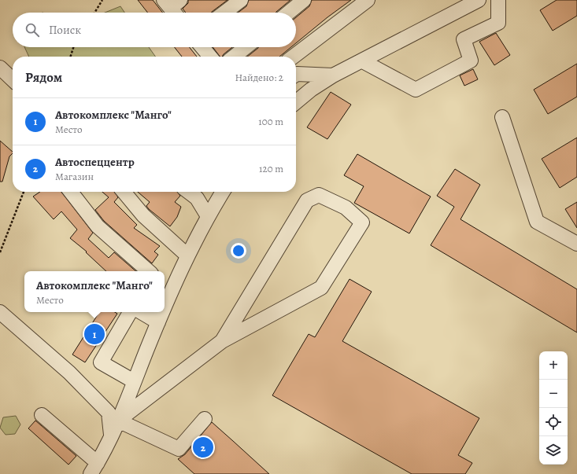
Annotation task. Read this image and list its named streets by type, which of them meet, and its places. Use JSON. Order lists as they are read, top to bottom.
{
  "page": {
    "search": "Поиск",
    "heading": ["Рядом", "Найдено: 2"],
    "list": [
      {
        "mark": "1",
        "name": "Автокомплекс \"Манго\"",
        "note": "Место",
        "value": "100 m"
      },
      {
        "mark": "2",
        "name": "Автоспеццентр",
        "note": "Магазин",
        "value": "120 m"
      }
    ],
    "popup": ["Автокомплекс \"Манго\"", "Место"],
    "pins": ["1", "2"],
    "map_buttons": ["+", "−"]
  }
}
